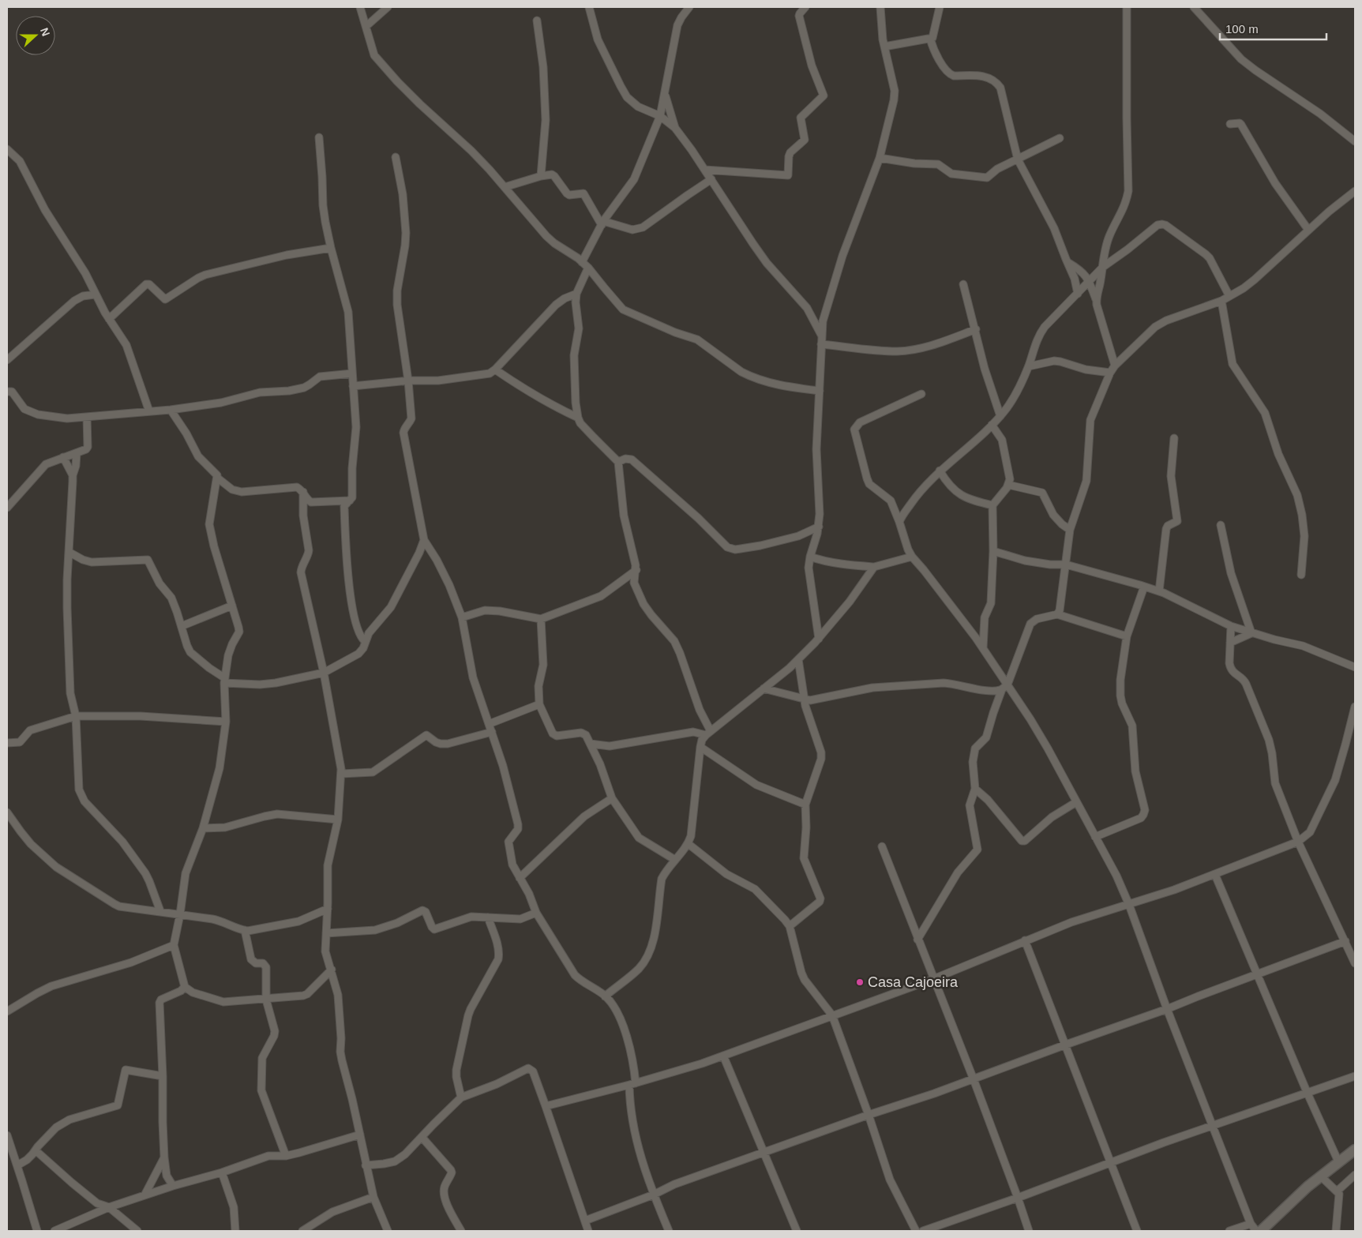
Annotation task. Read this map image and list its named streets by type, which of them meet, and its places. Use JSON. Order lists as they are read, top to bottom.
{
  "places": ["Casa Cajoeira"],
  "scale_bar": "100 m",
  "north": "right"
}
